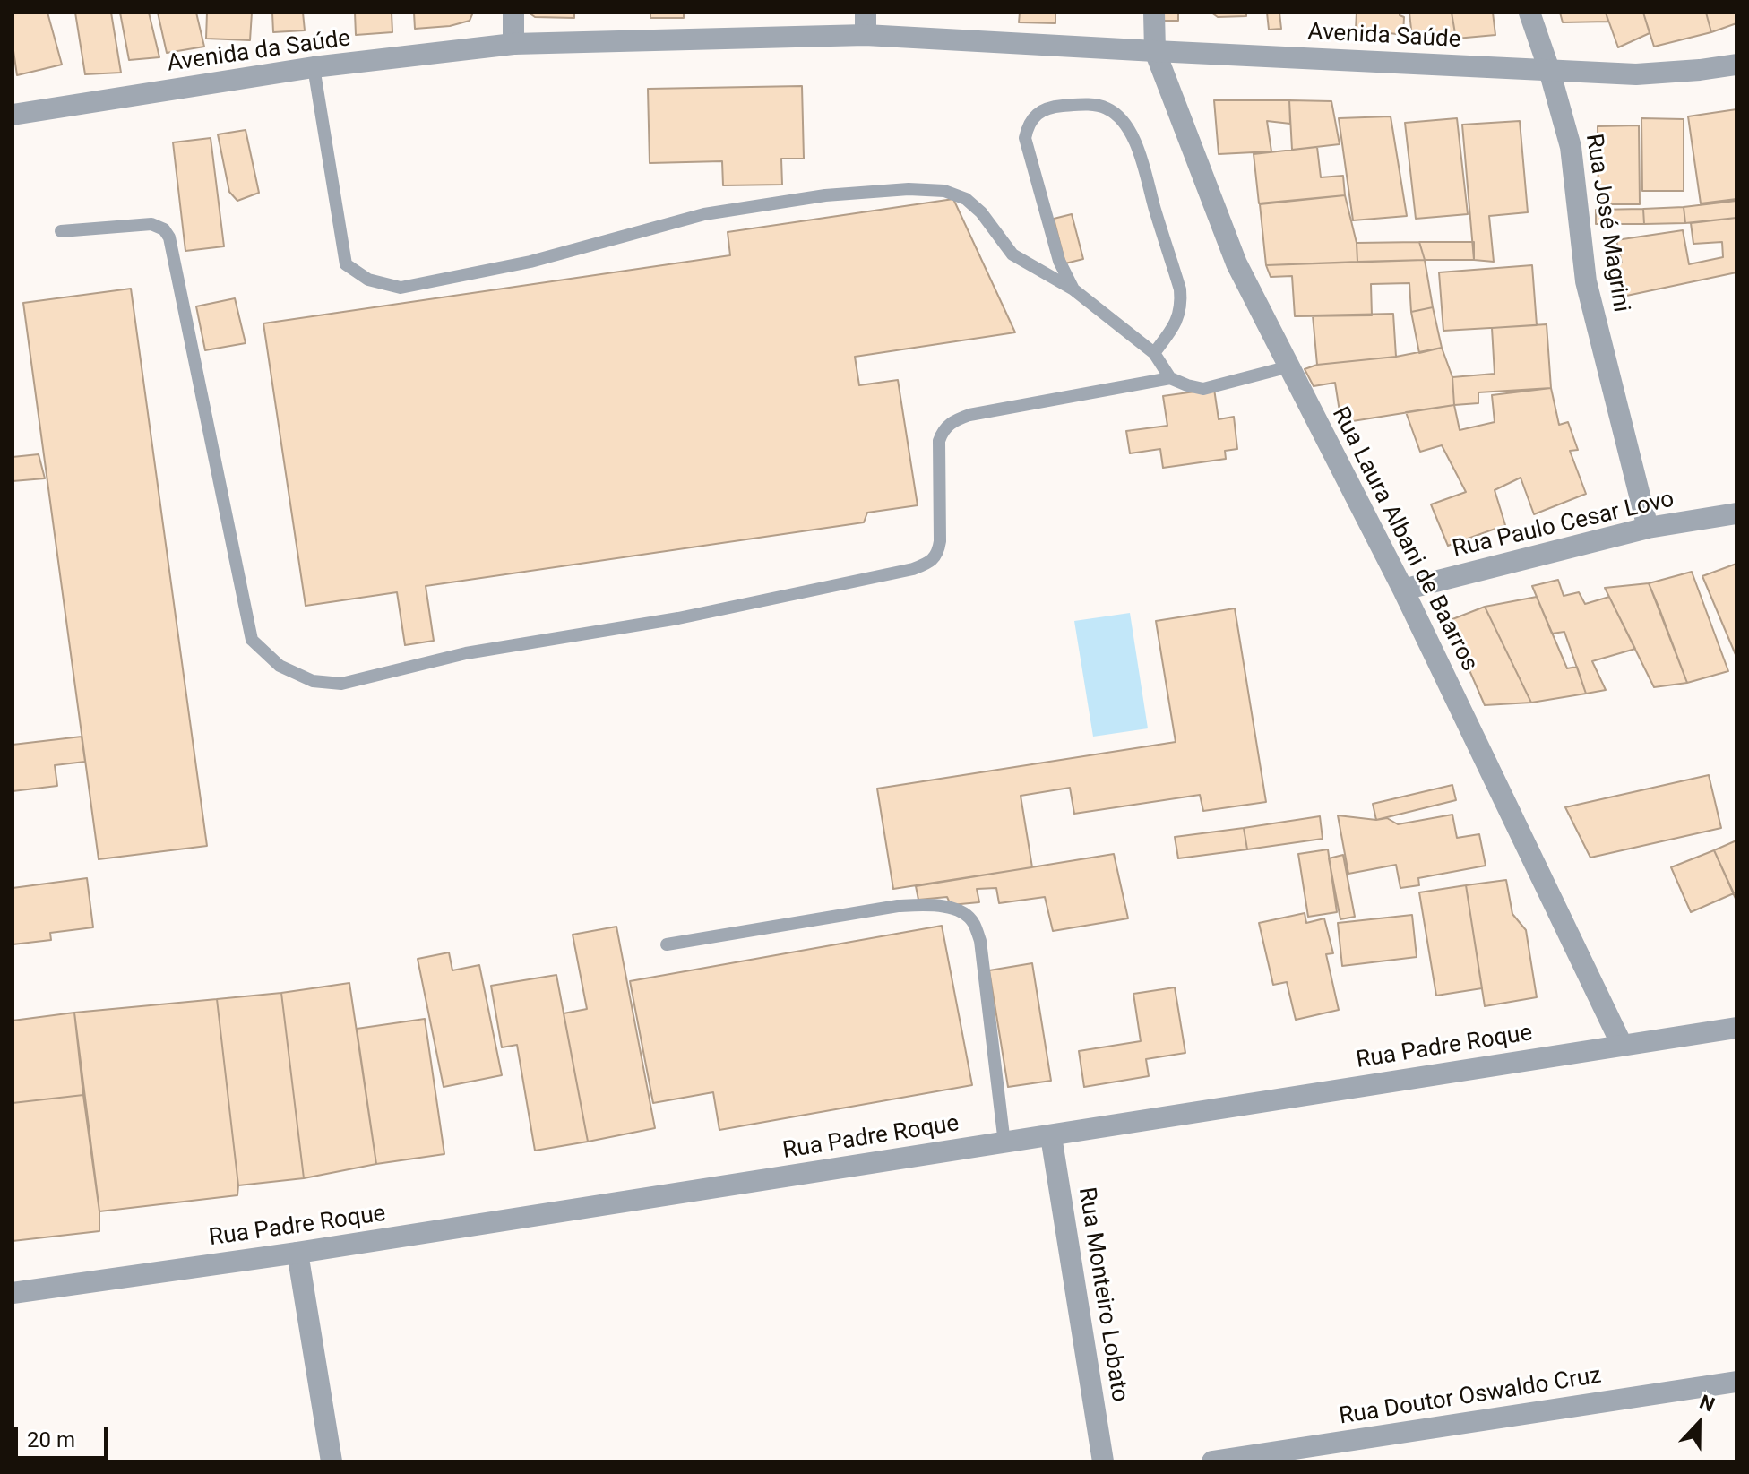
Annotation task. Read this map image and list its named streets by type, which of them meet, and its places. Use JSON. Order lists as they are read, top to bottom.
{
  "streets": {
    "street": [
      "Avenida Saúde",
      "Avenida da Saúde",
      "Rua José Magrini",
      "Rua Paulo Cesar Lovo",
      "Rua Laura Albani de Baarros",
      "Rua Padre Roque",
      "Rua Monteiro Lobato",
      "Rua Doutor Oswaldo Cruz"
    ]
  },
  "crossings": [
    ["Avenida Saúde", "Avenida da Saúde"],
    ["Avenida Saúde", "Rua José Magrini"],
    ["Avenida Saúde", "Rua Laura Albani de Baarros"],
    ["Rua José Magrini", "Rua Paulo Cesar Lovo"],
    ["Rua Paulo Cesar Lovo", "Rua Laura Albani de Baarros"],
    ["Rua Laura Albani de Baarros", "Rua Padre Roque"],
    ["Rua Padre Roque", "Rua Monteiro Lobato"]
  ],
  "scale_bar": "20 m",
  "north": "top"
}
